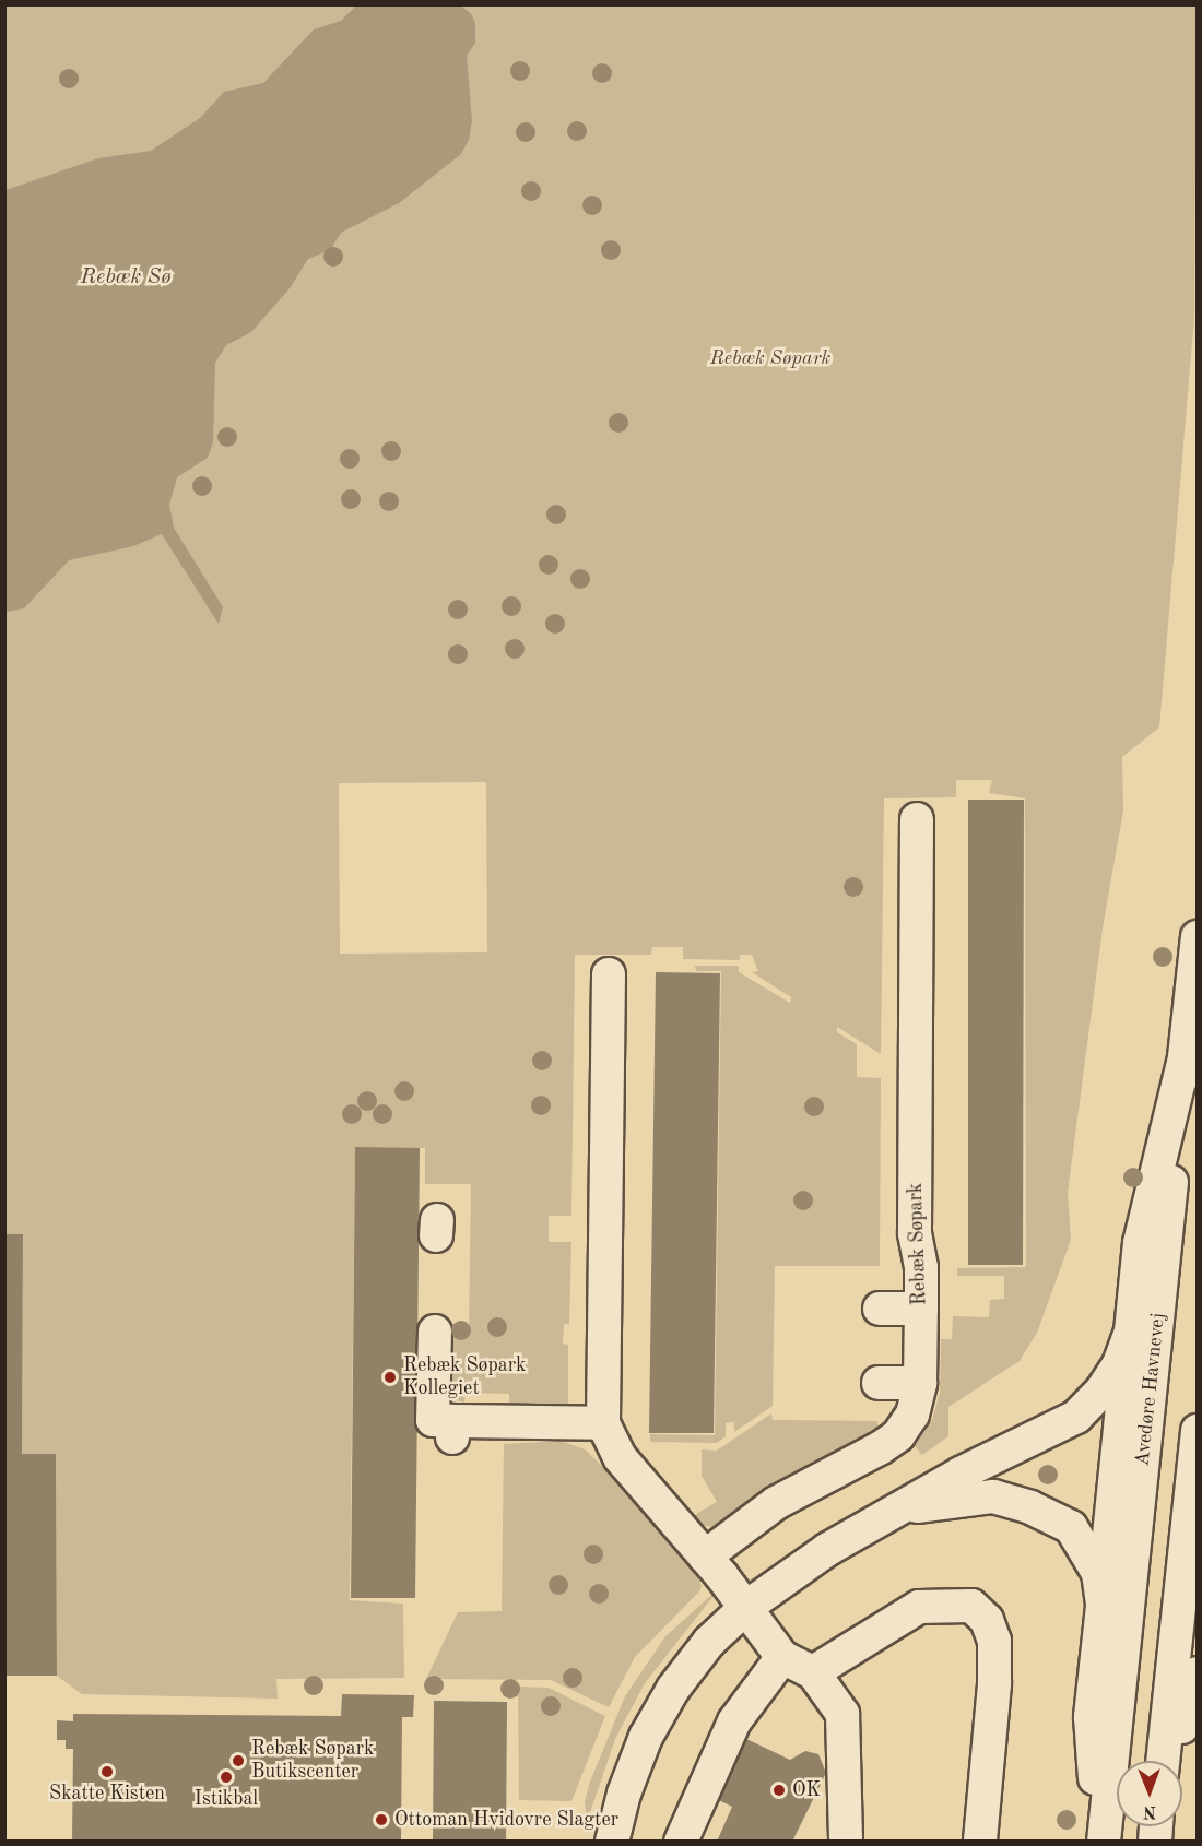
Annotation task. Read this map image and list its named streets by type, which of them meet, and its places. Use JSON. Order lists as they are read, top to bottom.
{
  "streets": {
    "street": ["Rebæk Søpark", "Avedøre Havnevej"]
  },
  "water": ["Rebæk Sø"],
  "parks": ["Rebæk Søpark"],
  "places": [
    "Rebæk Søpark Kollegiet",
    "Rebæk Søpark Butikscenter",
    "Skatte Kisten",
    "Istikbal",
    "OK",
    "Ottoman Hvidovre Slagter"
  ],
  "north": "bottom"
}
